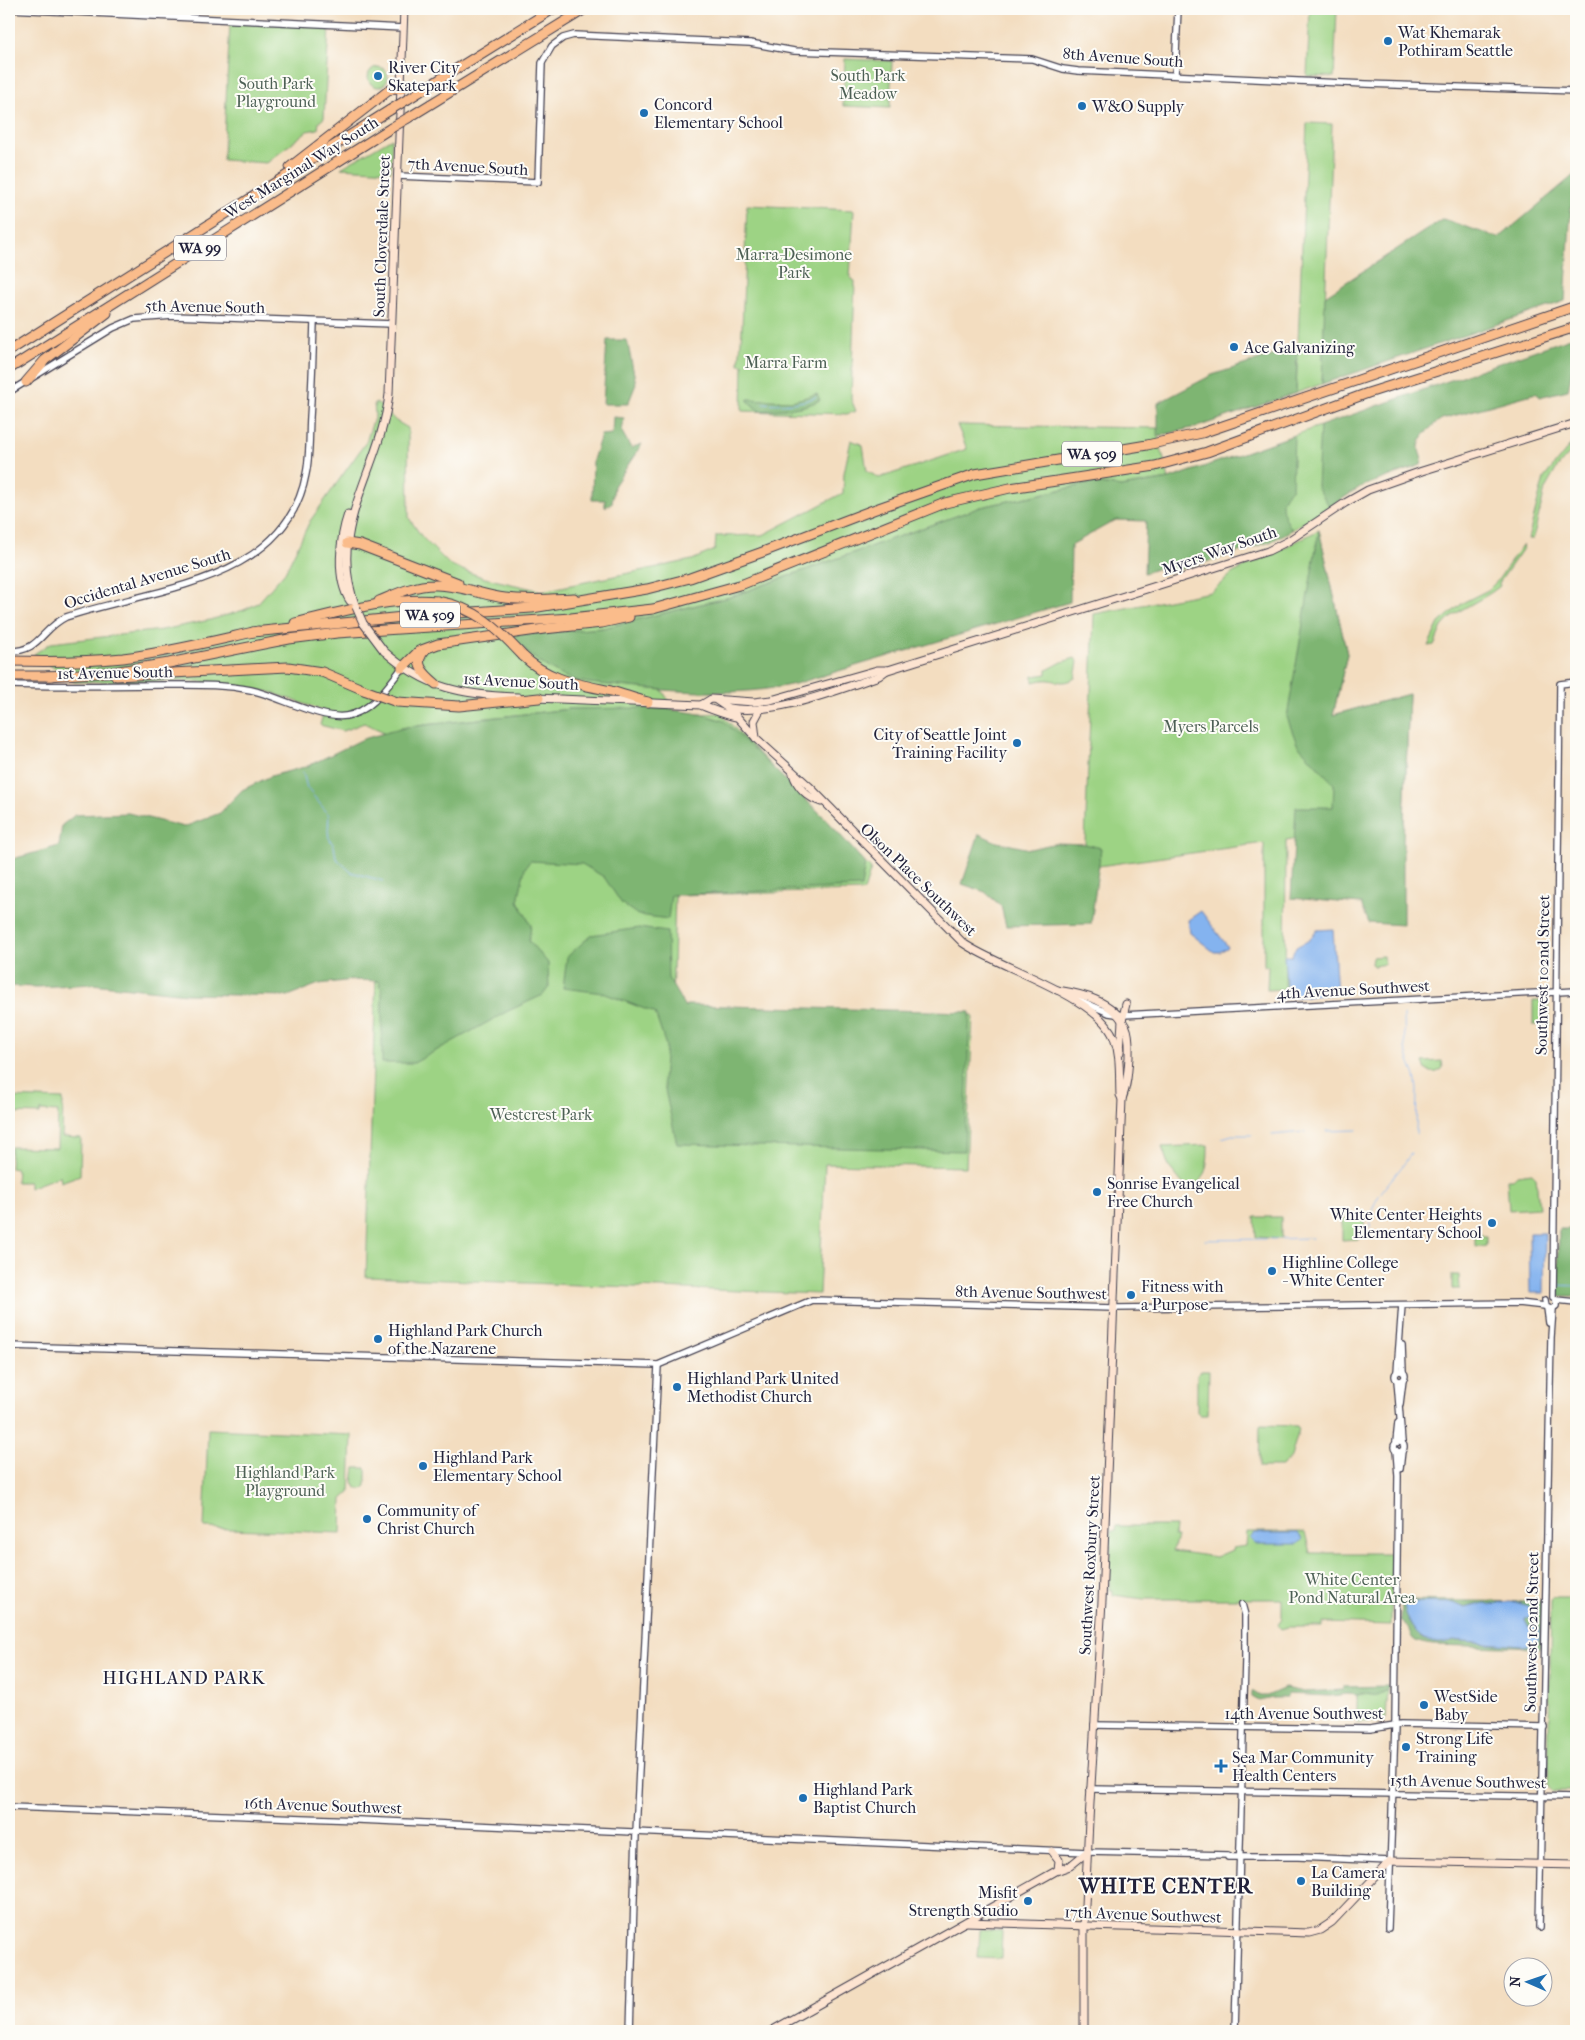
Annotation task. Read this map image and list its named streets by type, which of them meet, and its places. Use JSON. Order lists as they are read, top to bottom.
{
  "streets": {
    "highway": ["West Marginal Way South", "WA 99", "WA 509"],
    "main road": [
      "South Cloverdale Street",
      "Myers Way South",
      "1st Avenue South",
      "Olson Place Southwest",
      "Southwest Roxbury Street",
      "17th Avenue Southwest"
    ],
    "street": [
      "8th Avenue South",
      "7th Avenue South",
      "5th Avenue South",
      "Occidental Avenue South",
      "Southwest 102nd Street",
      "4th Avenue Southwest",
      "8th Avenue Southwest",
      "14th Avenue Southwest",
      "15th Avenue Southwest",
      "16th Avenue Southwest"
    ]
  },
  "crossings": [
    ["8th Avenue South", "7th Avenue South"],
    ["7th Avenue South", "South Cloverdale Street"],
    ["South Cloverdale Street", "5th Avenue South"],
    ["South Cloverdale Street", "1st Avenue South"],
    ["5th Avenue South", "Occidental Avenue South"],
    ["Myers Way South", "1st Avenue South"],
    ["Myers Way South", "Olson Place Southwest"],
    ["1st Avenue South", "Olson Place Southwest"],
    ["Olson Place Southwest", "4th Avenue Southwest"],
    ["Olson Place Southwest", "Southwest Roxbury Street"],
    ["Southwest 102nd Street", "4th Avenue Southwest"],
    ["Southwest 102nd Street", "8th Avenue Southwest"],
    ["Southwest 102nd Street", "14th Avenue Southwest"],
    ["Southwest 102nd Street", "15th Avenue Southwest"],
    ["4th Avenue Southwest", "Southwest Roxbury Street"],
    ["8th Avenue Southwest", "Southwest Roxbury Street"],
    ["Southwest Roxbury Street", "14th Avenue Southwest"],
    ["Southwest Roxbury Street", "15th Avenue Southwest"],
    ["Southwest Roxbury Street", "16th Avenue Southwest"],
    ["Southwest Roxbury Street", "17th Avenue Southwest"],
    ["16th Avenue Southwest", "17th Avenue Southwest"]
  ],
  "districts": ["HIGHLAND PARK", "WHITE CENTER"],
  "parks": [
    "South Park Meadow",
    "South Park Playground",
    "Marra-Desimone Park",
    "Marra Farm",
    "Myers Parcels",
    "Westcrest Park",
    "Highland Park Playground",
    "White Center Pond Natural Area"
  ],
  "places": {
    "other": [
      "Wat Khemarak Pothiram Seattle",
      "River City Skatepark",
      "W&O Supply",
      "Concord Elementary School",
      "Ace Galvanizing",
      "City of Seattle Joint Training Facility",
      "Sonrise Evangelical Free Church",
      "White Center Heights Elementary School",
      "Highline College - White Center",
      "Fitness with a Purpose",
      "Highland Park Church of the Nazarene",
      "Highland Park United Methodist Church",
      "Highland Park Elementary School",
      "Community of Christ Church",
      "WestSide Baby",
      "Strong Life Training",
      "Highland Park Baptist Church",
      "La Camera Building",
      "Misfit Strength Studio"
    ],
    "health": ["Sea Mar Community Health Centers"]
  },
  "north": "left"
}
